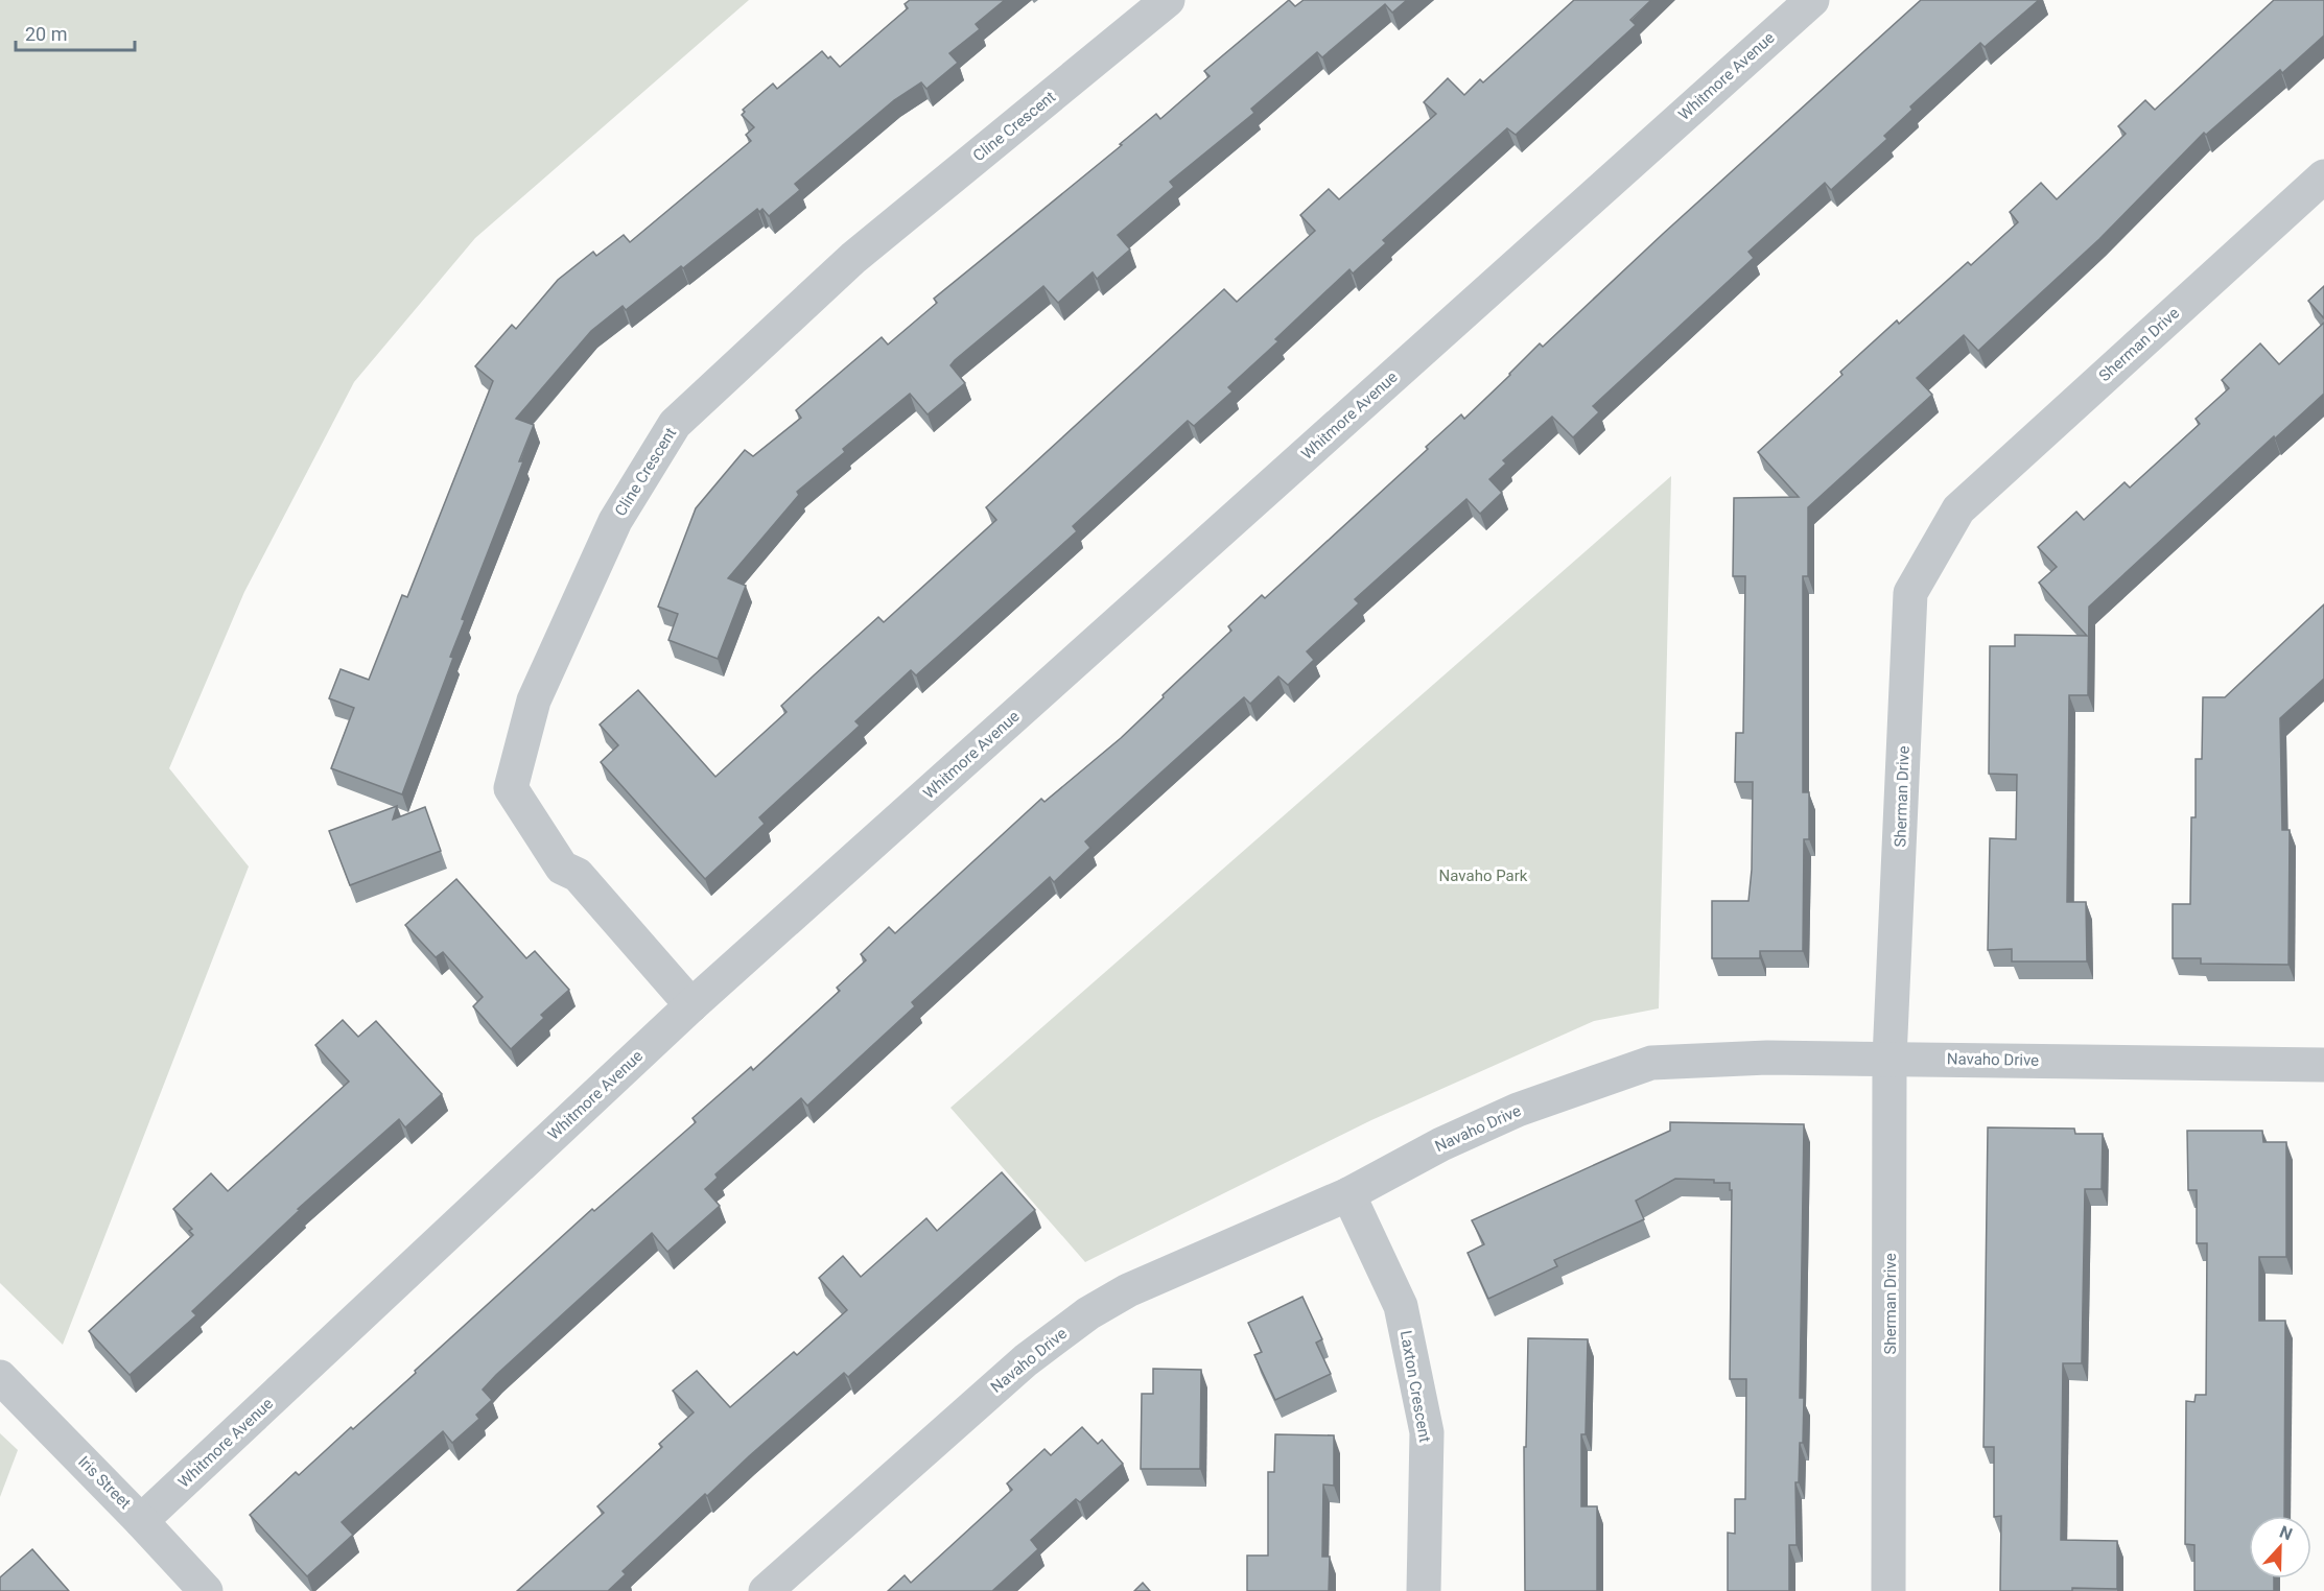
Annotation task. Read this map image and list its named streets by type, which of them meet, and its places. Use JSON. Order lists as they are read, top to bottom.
{
  "streets": {
    "street": [
      "Whitmore Avenue",
      "Cline Crescent",
      "Sherman Drive",
      "Navaho Drive",
      "Laxton Crescent",
      "Iris Street"
    ]
  },
  "crossings": [
    ["Whitmore Avenue", "Cline Crescent"],
    ["Whitmore Avenue", "Iris Street"],
    ["Sherman Drive", "Navaho Drive"],
    ["Navaho Drive", "Laxton Crescent"]
  ],
  "parks": ["Navaho Park"],
  "scale_bar": "20 m",
  "north": "top"
}
